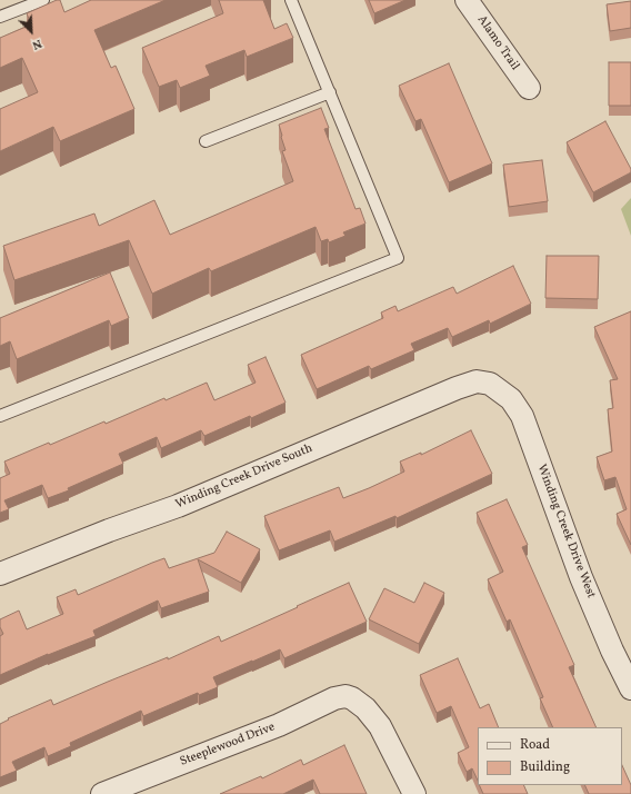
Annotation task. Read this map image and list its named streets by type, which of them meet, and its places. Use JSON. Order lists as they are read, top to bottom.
{
  "streets": {
    "street": [
      "Alamo Trail",
      "Winding Creek Drive South",
      "Winding Creek Drive West",
      "Steeplewood Drive"
    ]
  },
  "crossings": [
    ["Winding Creek Drive South", "Winding Creek Drive West"]
  ],
  "legend": ["Road", "Building"],
  "north": "bottom right"
}
